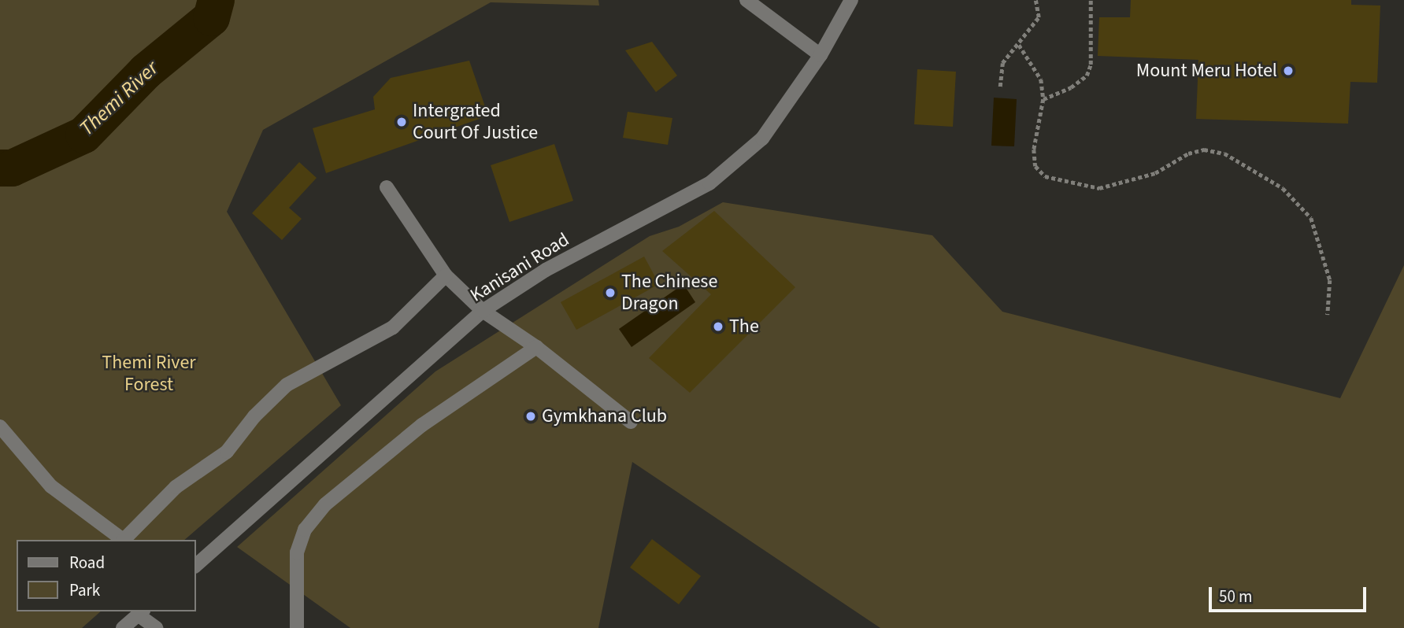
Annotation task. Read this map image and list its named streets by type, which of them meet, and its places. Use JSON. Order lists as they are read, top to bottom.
{
  "streets": {
    "street": ["Kanisani Road"]
  },
  "water": ["Themi River"],
  "parks": ["Themi River Forest"],
  "places": [
    "Mount Meru Hotel",
    "Intergrated Court Of Justice",
    "The Chinese Dragon",
    "The",
    "Gymkhana Club"
  ],
  "legend": ["Road", "Park"],
  "scale_bar": "50 m"
}
